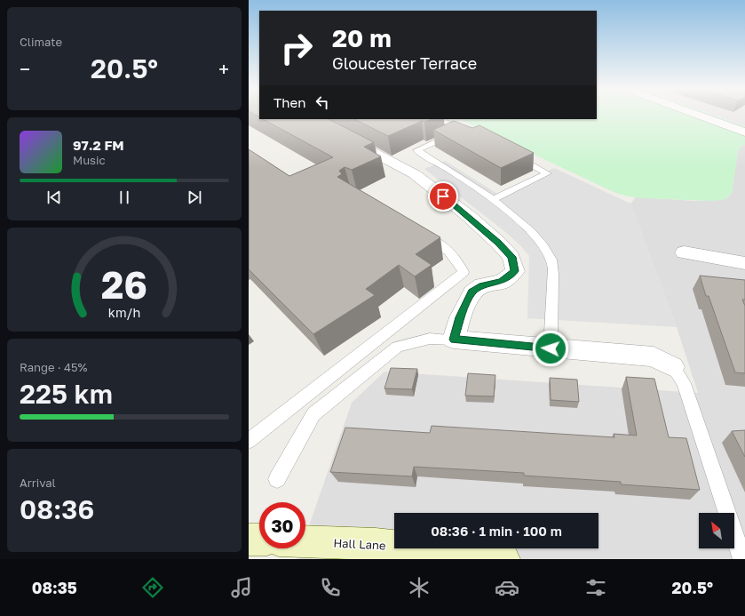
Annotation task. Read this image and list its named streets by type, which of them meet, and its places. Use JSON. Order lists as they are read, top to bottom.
{
  "streets": {
    "street": ["Hall Lane"]
  },
  "north": "top left",
  "page": {
    "tile": [
      "Climate",
      ["Range · 45%", "225 km"],
      ["Arrival", "08:36"]
    ],
    "turn": ["20 m", "Gloucester Terrace"],
    "heat": ["−", "20.5°", "+"],
    "then": "Then",
    "song": ["97.2 FM", "Music"],
    "limit": "30",
    "trip": "08:36 · 1 min · 100 m",
    "tabs": ["08:35", "20.5°"],
    "gauge": ["26", "km/h"]
  }
}
